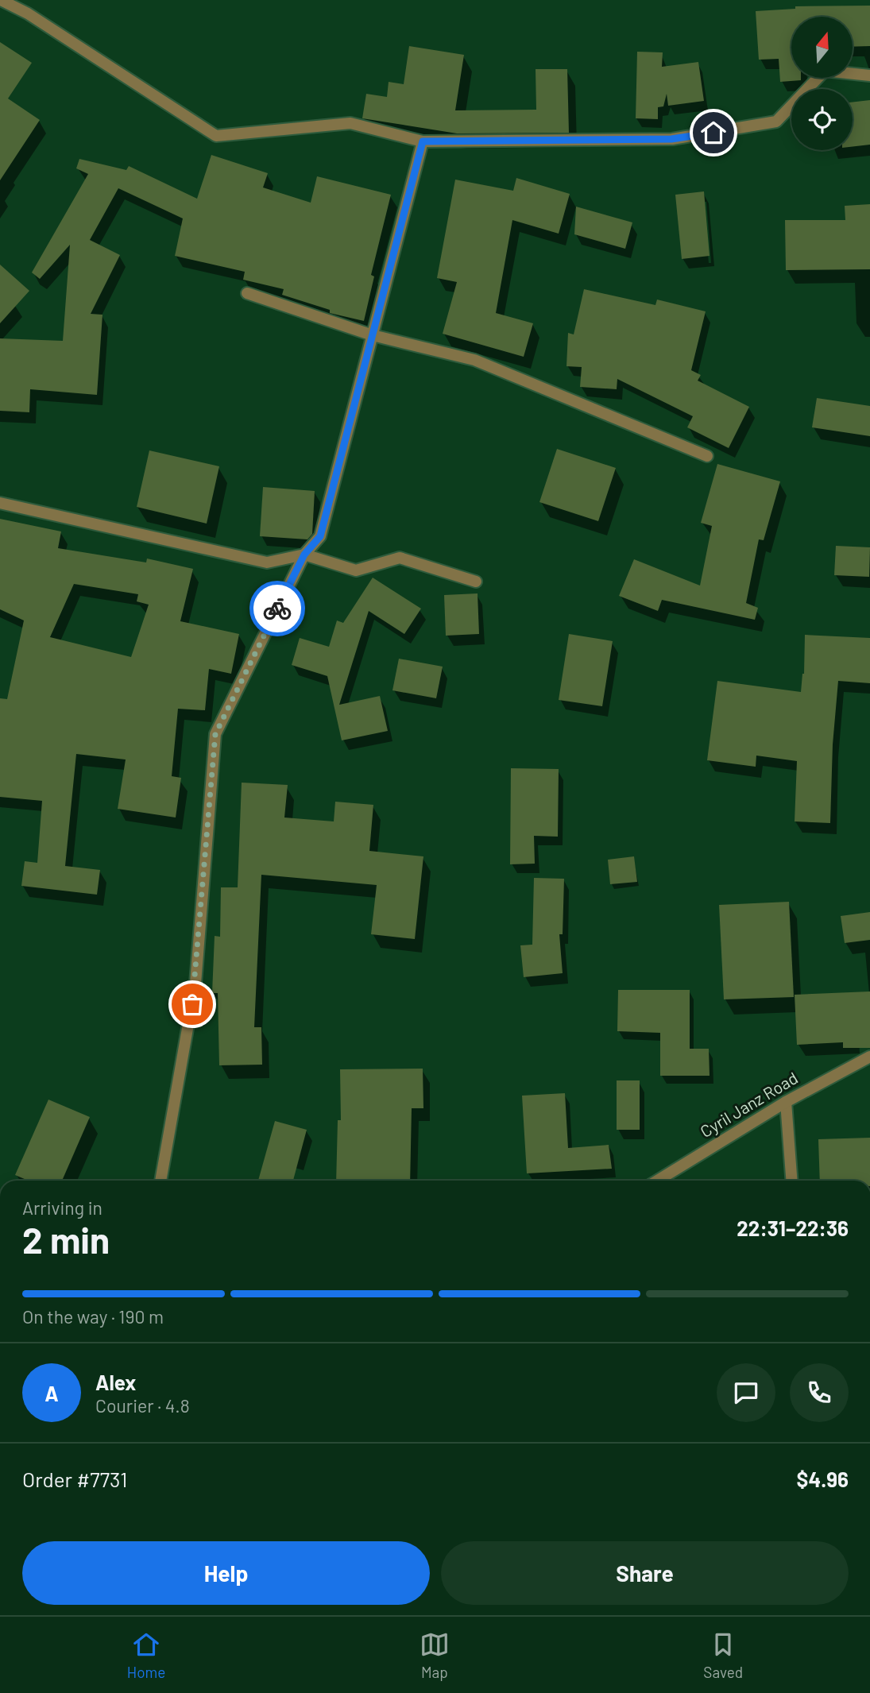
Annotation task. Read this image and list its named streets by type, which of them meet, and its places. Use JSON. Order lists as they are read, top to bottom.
{
  "streets": {
    "street": ["Cyril Janz Road"]
  },
  "north": "top",
  "page": {
    "heading": ["2 min", "Arriving in", "22:31–22:36"],
    "panel": [
      "Alex",
      "Courier · 4.8",
      "Order #7731",
      "$4.96"
    ],
    "bar": "On the way · 190 m",
    "round": "A",
    "buttons": ["Help", "Share"],
    "tabs": ["Home", "Map", "Saved"]
  }
}
